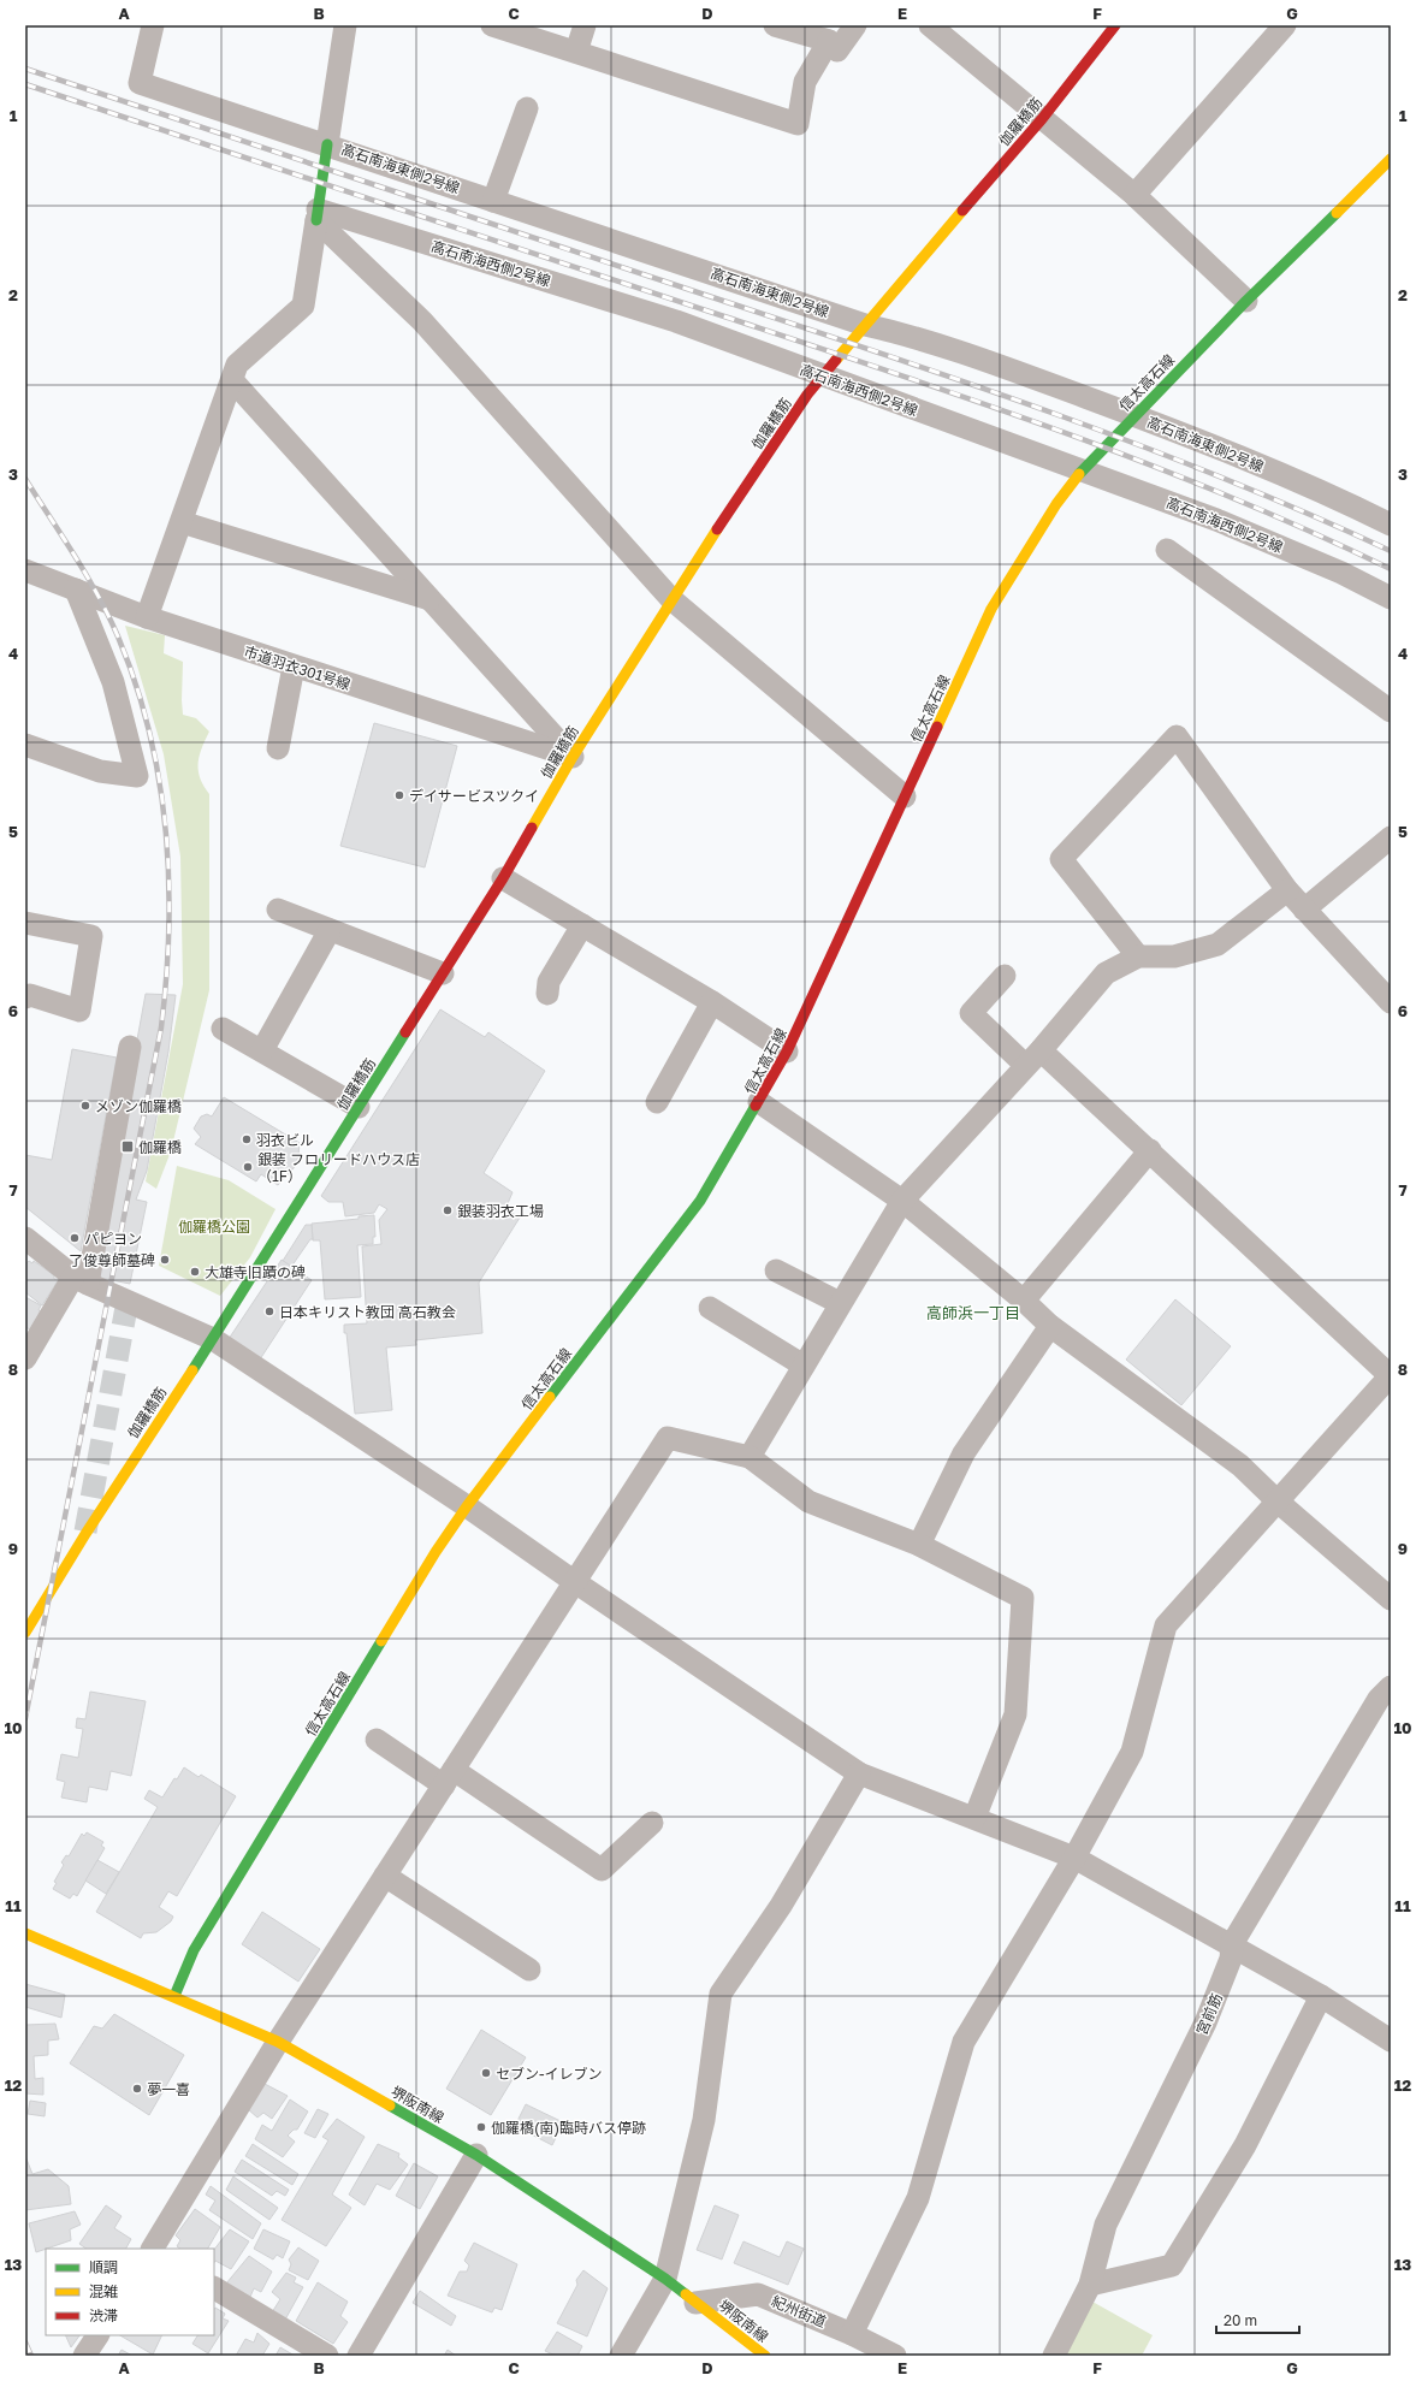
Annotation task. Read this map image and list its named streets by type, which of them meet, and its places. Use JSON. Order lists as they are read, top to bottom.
{
  "streets": {
    "main road": ["伽羅橋筋", "信太高石線", "堺阪南線"],
    "street": [
      "高石南海東側2号線",
      "高石南海西側2号線",
      "市道羽衣301号線",
      "宮前筋",
      "紀州街道"
    ]
  },
  "crossings": [
    ["伽羅橋筋", "高石南海東側2号線"],
    ["伽羅橋筋", "高石南海西側2号線"],
    ["伽羅橋筋", "市道羽衣301号線"],
    ["高石南海東側2号線", "信太高石線"],
    ["高石南海西側2号線", "信太高石線"],
    ["信太高石線", "堺阪南線"],
    ["堺阪南線", "紀州街道"]
  ],
  "districts": ["高師浜一丁目"],
  "parks": ["伽羅橋公園"],
  "places": {
    "other": [
      "デイサービスツクイ",
      "メゾン伽羅橋",
      "羽衣ビル",
      "銀装 フロリードハウス店 （1F）",
      "銀装羽衣工場",
      "パピヨン",
      "了俊尊師墓碑",
      "大雄寺旧蹟の碑",
      "日本キリスト教団 高石教会",
      "セブン-イレブン",
      "夢一喜",
      "伽羅橋(南)臨時バス停跡"
    ],
    "transit": ["伽羅橋"]
  },
  "legend": ["順調", "混雑", "渋滞"],
  "scale_bar": "20 m",
  "grid": {
    "columns": [
      "A",
      "B",
      "C",
      "D",
      "E",
      "F",
      "G"
    ],
    "rows": [
      "1",
      "2",
      "3",
      "4",
      "5",
      "6",
      "7",
      "8",
      "9",
      "10",
      "11",
      "12",
      "13"
    ]
  }
}
